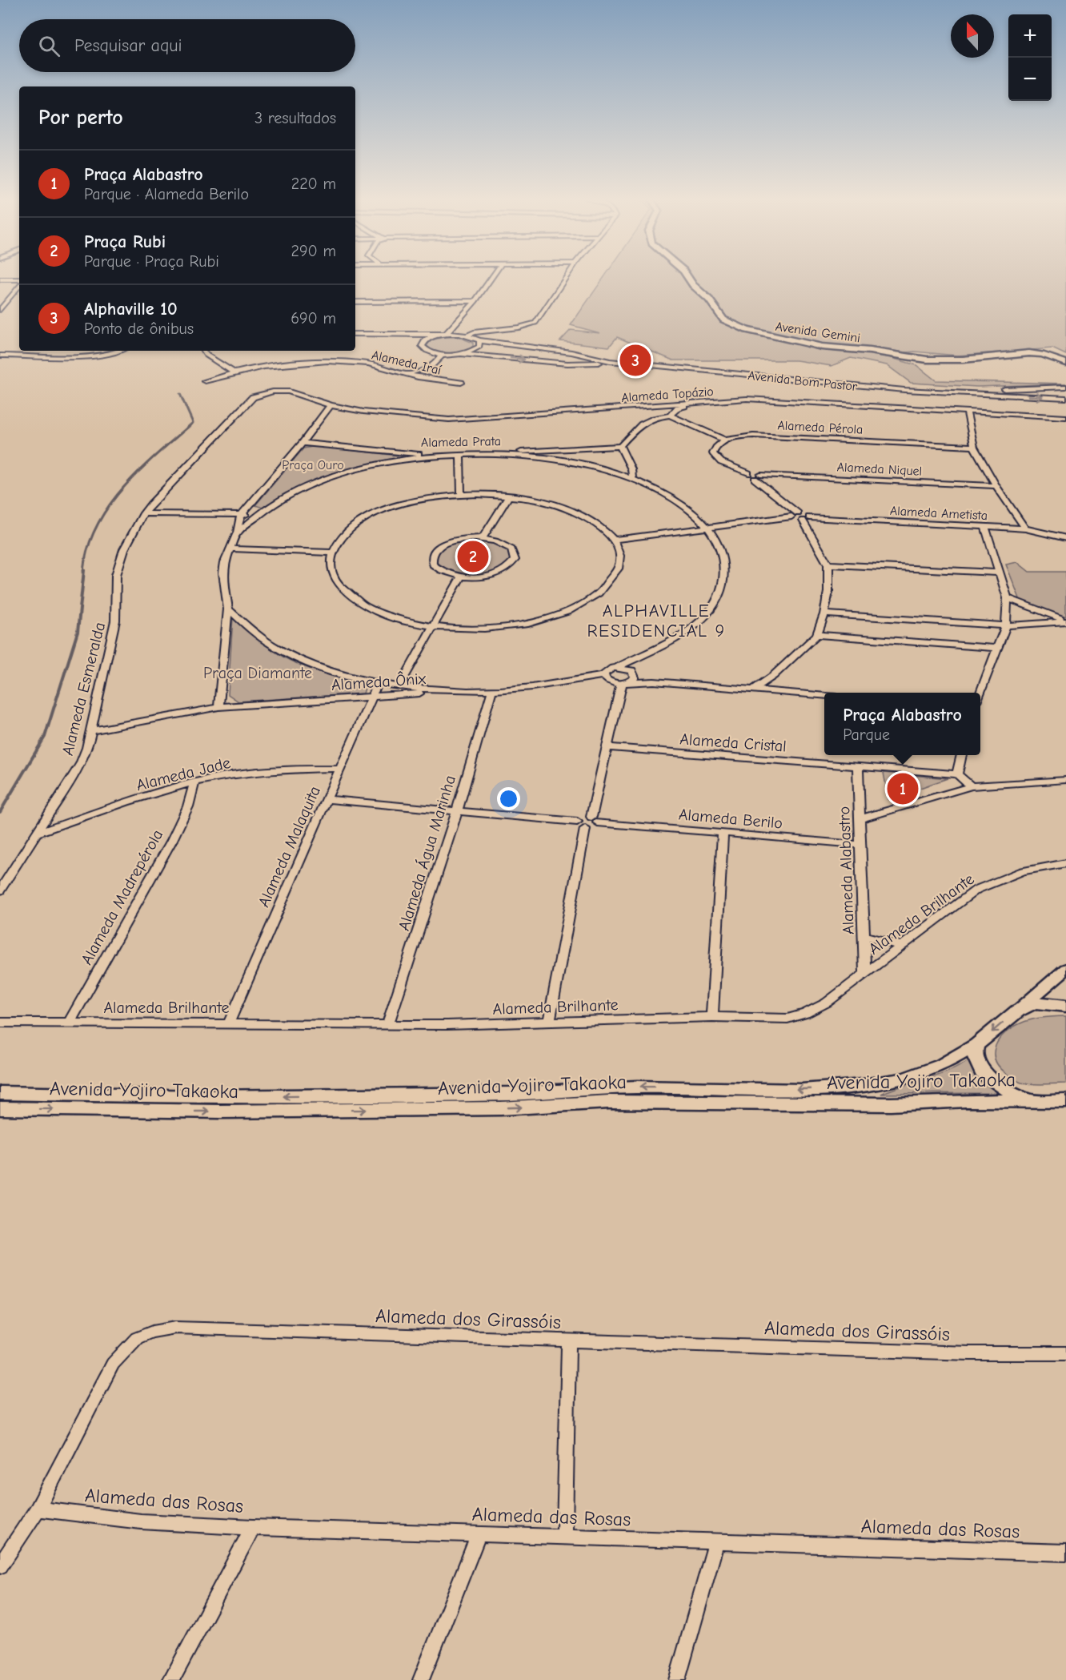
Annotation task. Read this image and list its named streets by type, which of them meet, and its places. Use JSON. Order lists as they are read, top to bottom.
{
  "streets": {
    "main road": ["Avenida Yojiro Takaoka"],
    "street": [
      "Avenida Gemini",
      "Alameda Iraí",
      "Avenida Bom Pastor",
      "Alameda Topázio",
      "Alameda Pérola",
      "Alameda Prata",
      "Alameda Niquel",
      "Alameda Ametista",
      "Alameda Ônix",
      "Alameda Esmeralda",
      "Alameda Cristal",
      "Alameda Jade",
      "Alameda Berilo",
      "Alameda Malaquita",
      "Alameda Água Marinha",
      "Alameda Alabastro",
      "Alameda Madrepérola",
      "Alameda Brilhante",
      "Alameda dos Girassóis",
      "Alameda das Rosas"
    ]
  },
  "crossings": [
    ["Alameda Topázio", "Alameda Esmeralda"],
    ["Alameda Pérola", "Alameda Niquel"],
    ["Alameda Ônix", "Alameda Esmeralda"],
    ["Alameda Ônix", "Alameda Malaquita"],
    ["Alameda Esmeralda", "Alameda Jade"],
    ["Alameda Cristal", "Alameda Alabastro"],
    ["Alameda Jade", "Alameda Malaquita"],
    ["Alameda Jade", "Alameda Madrepérola"],
    ["Alameda Berilo", "Alameda Alabastro"],
    ["Alameda Malaquita", "Alameda Brilhante"],
    ["Alameda Água Marinha", "Alameda Brilhante"],
    ["Alameda Alabastro", "Alameda Brilhante"],
    ["Alameda Madrepérola", "Alameda Brilhante"],
    ["Alameda dos Girassóis", "Alameda das Rosas"]
  ],
  "districts": ["ALPHAVILLE RESIDENCIAL 9"],
  "parks": ["Praça Ouro", "Praça Diamante"],
  "north": "top",
  "page": {
    "map_buttons": ["+", "−"],
    "search": "Pesquisar aqui",
    "heading": ["Por perto", "3 resultados"],
    "list": [
      {
        "mark": "1",
        "name": "Praça Alabastro",
        "note": "Parque · Alameda Berilo",
        "value": "220 m"
      },
      {
        "mark": "2",
        "name": "Praça Rubi",
        "note": "Parque · Praça Rubi",
        "value": "290 m"
      },
      {
        "mark": "3",
        "name": "Alphaville 10",
        "note": "Ponto de ônibus",
        "value": "690 m"
      }
    ],
    "pins": ["3", "2", "1"],
    "popup": ["Praça Alabastro", "Parque"]
  }
}
